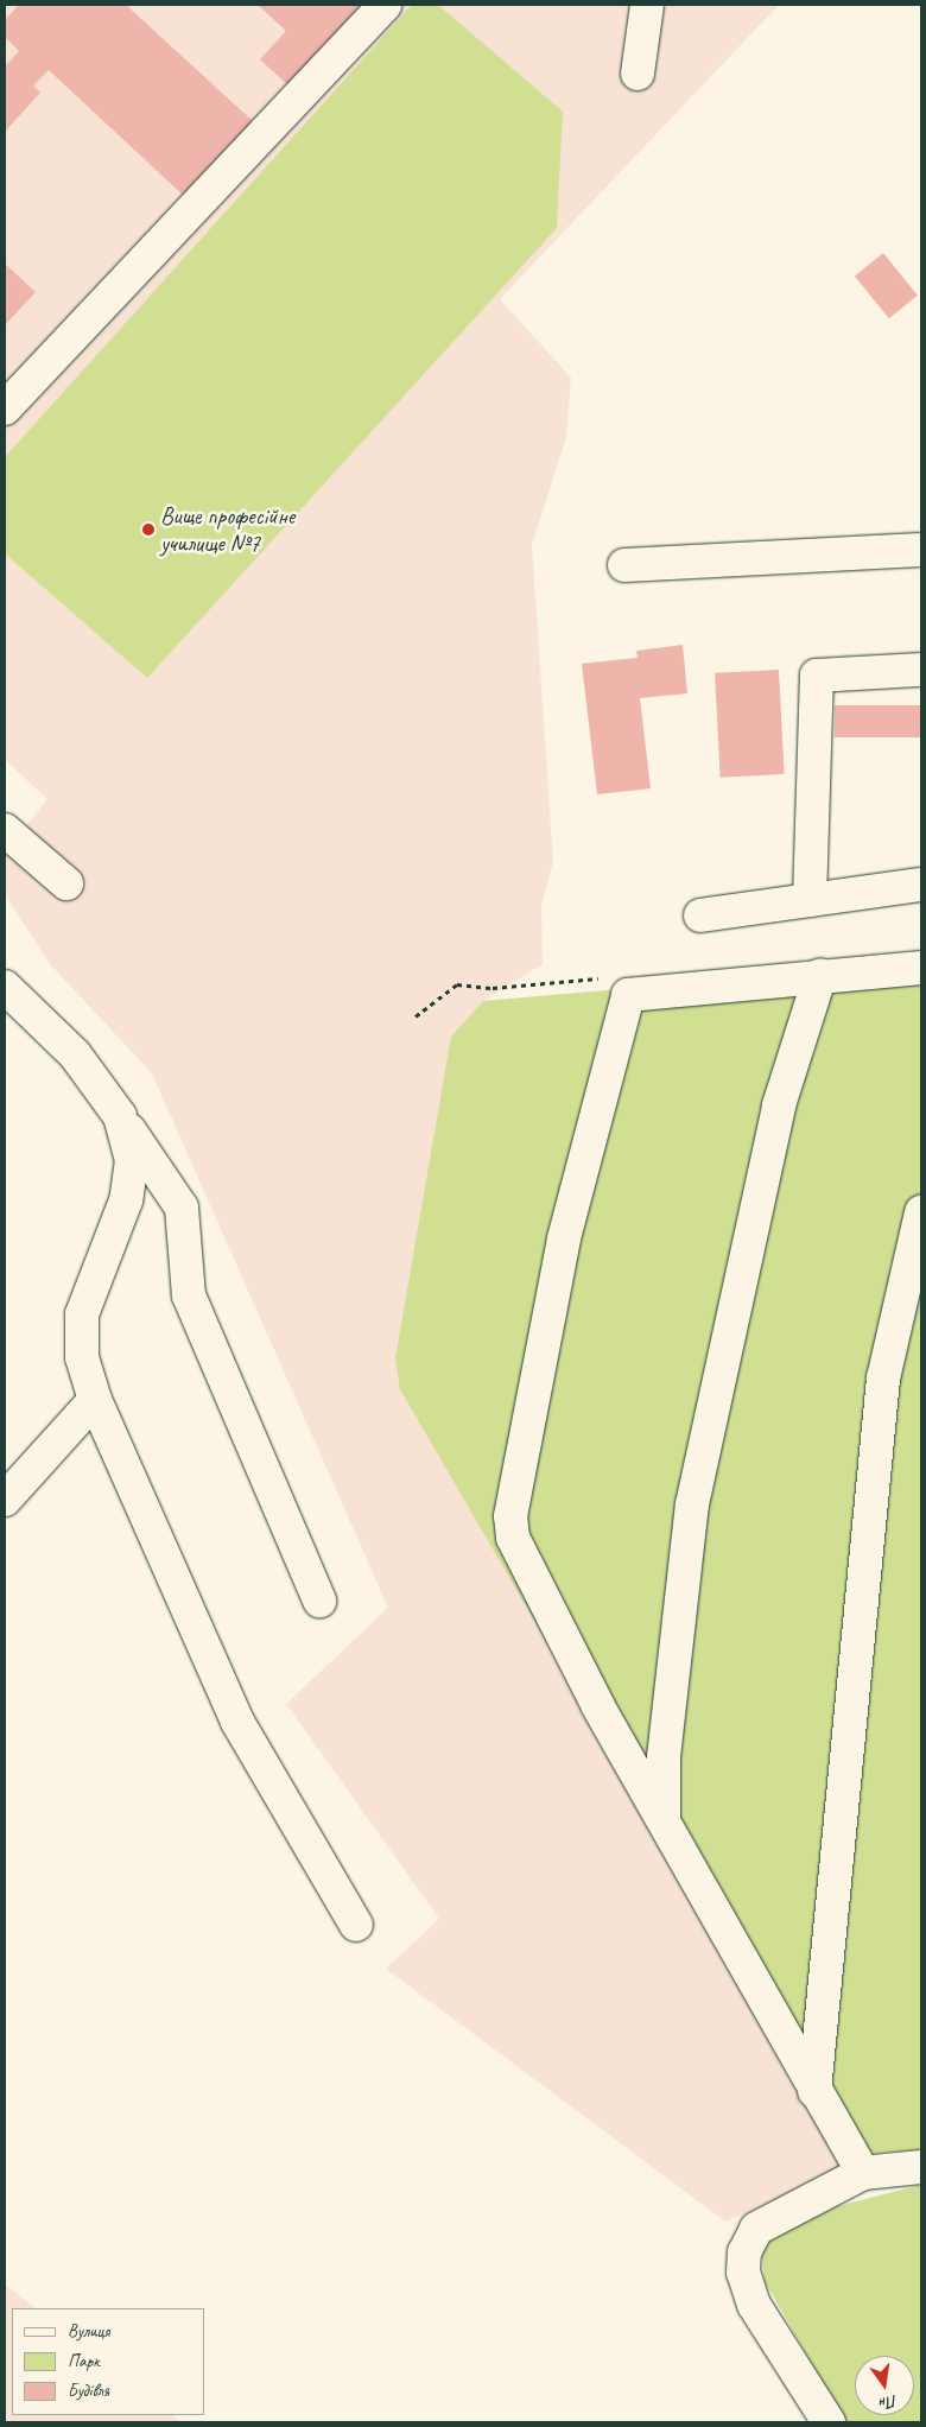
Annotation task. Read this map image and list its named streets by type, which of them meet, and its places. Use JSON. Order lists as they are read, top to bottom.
{
  "places": ["Вище професійне училище №7"],
  "legend": ["Вулиця", "Парк", "Будівля"],
  "north": "bottom"
}
